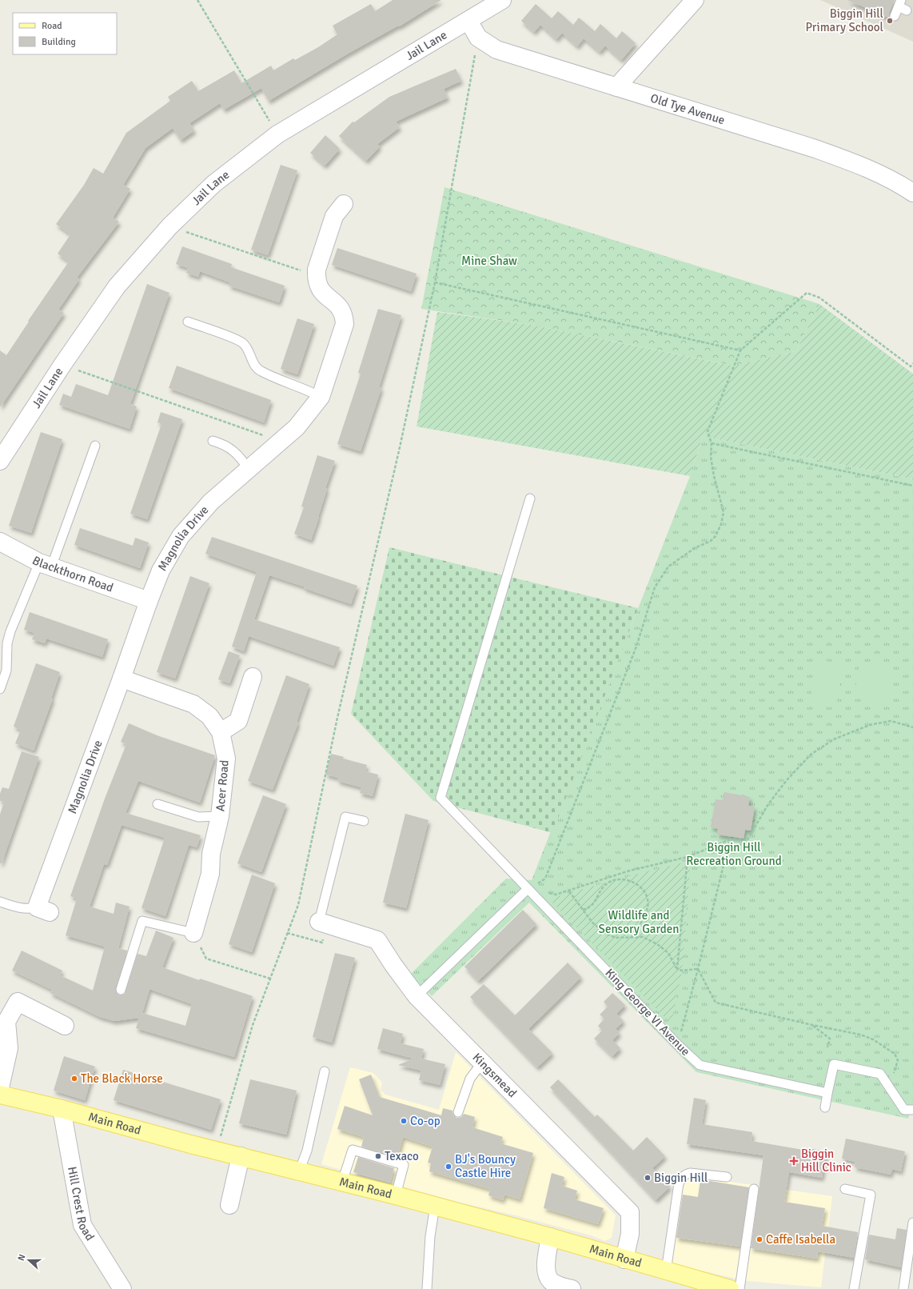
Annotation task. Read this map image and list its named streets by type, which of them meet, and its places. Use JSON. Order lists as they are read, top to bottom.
{
  "streets": {
    "main road": ["Main Road"],
    "street": [
      "Jail Lane",
      "Old Tye Avenue",
      "Magnolia Drive",
      "Blackthorn Road",
      "Acer Road",
      "Kingsmead",
      "Hill Crest Road"
    ],
    "lane": ["King George VI Avenue"]
  },
  "crossings": [
    ["Jail Lane", "Old Tye Avenue"],
    ["Magnolia Drive", "Blackthorn Road"],
    ["Magnolia Drive", "Acer Road"],
    ["Kingsmead", "Main Road"],
    ["Main Road", "Hill Crest Road"]
  ],
  "parks": ["Mine Shaw", "Biggin Hill Recreation Ground", "Wildlife and Sensory Garden"],
  "places": {
    "other": [
      "Biggin Hill Primary School",
      "The Black Horse",
      "Co-op",
      "Texaco",
      "BJ's Bouncy Castle Hire",
      "Biggin Hill",
      "Caffe Isabella"
    ],
    "health": ["Biggin Hill Clinic"]
  },
  "legend": ["Road", "Building"],
  "north": "left"
}
